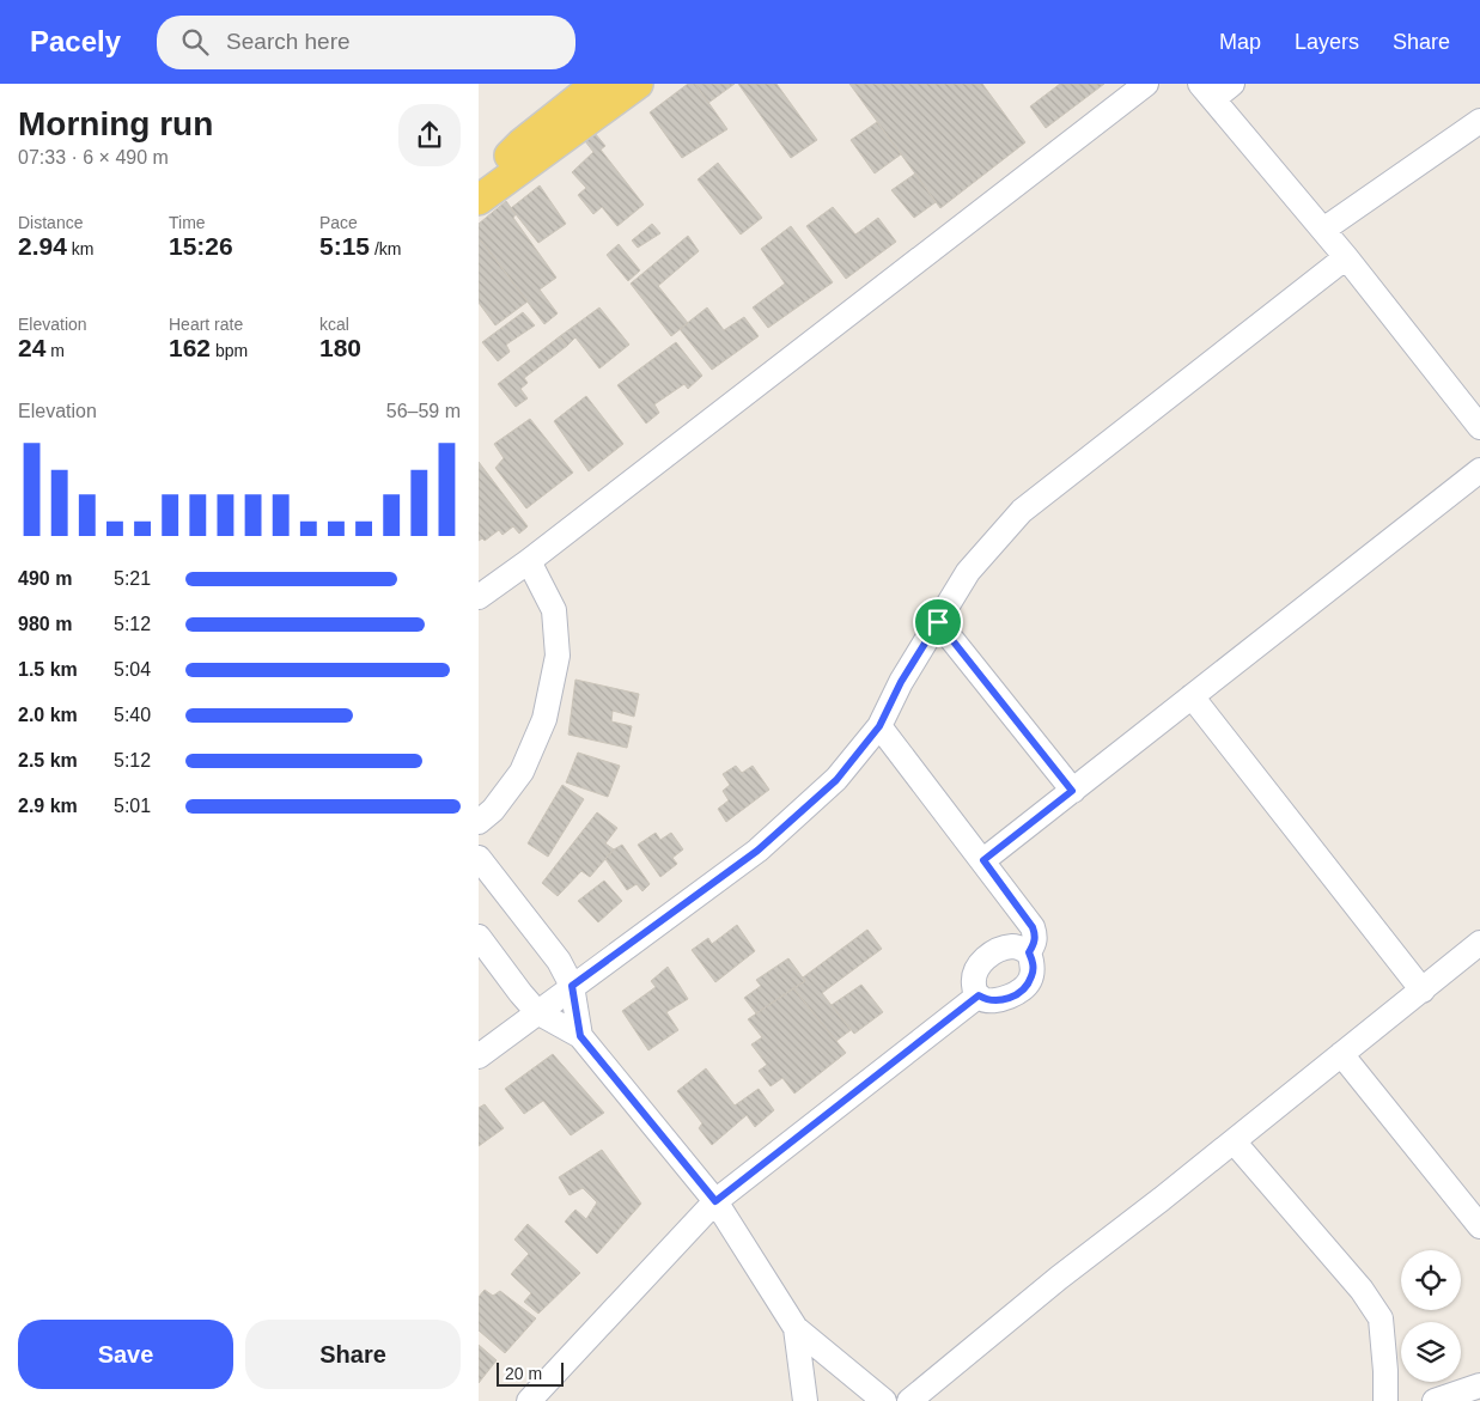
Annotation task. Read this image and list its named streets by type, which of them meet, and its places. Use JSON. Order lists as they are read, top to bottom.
{
  "scale_bar": "20 m",
  "page": {
    "header": "Pacely",
    "search": "Search here",
    "nav": ["Map", "Layers", "Share"],
    "heading": ["Morning run", "07:33 · 6 × 490 m"],
    "stats": [
      ["Distance", "2.94 km"],
      ["Time", "15:26"],
      ["Pace", "5:15 /km"],
      ["Elevation", "24 m"],
      ["Heart rate", "162 bpm"],
      ["kcal", "180"]
    ],
    "chart": ["Elevation", "56–59 m"],
    "list": [
      {
        "name": "490 m",
        "note": "5:21"
      },
      {
        "name": "980 m",
        "note": "5:12"
      },
      {
        "name": "1.5 km",
        "note": "5:04"
      },
      {
        "name": "2.0 km",
        "note": "5:40"
      },
      {
        "name": "2.5 km",
        "note": "5:12"
      },
      {
        "name": "2.9 km",
        "note": "5:01"
      }
    ],
    "buttons": ["Save", "Share"],
    "scale": "20 m"
  }
}
